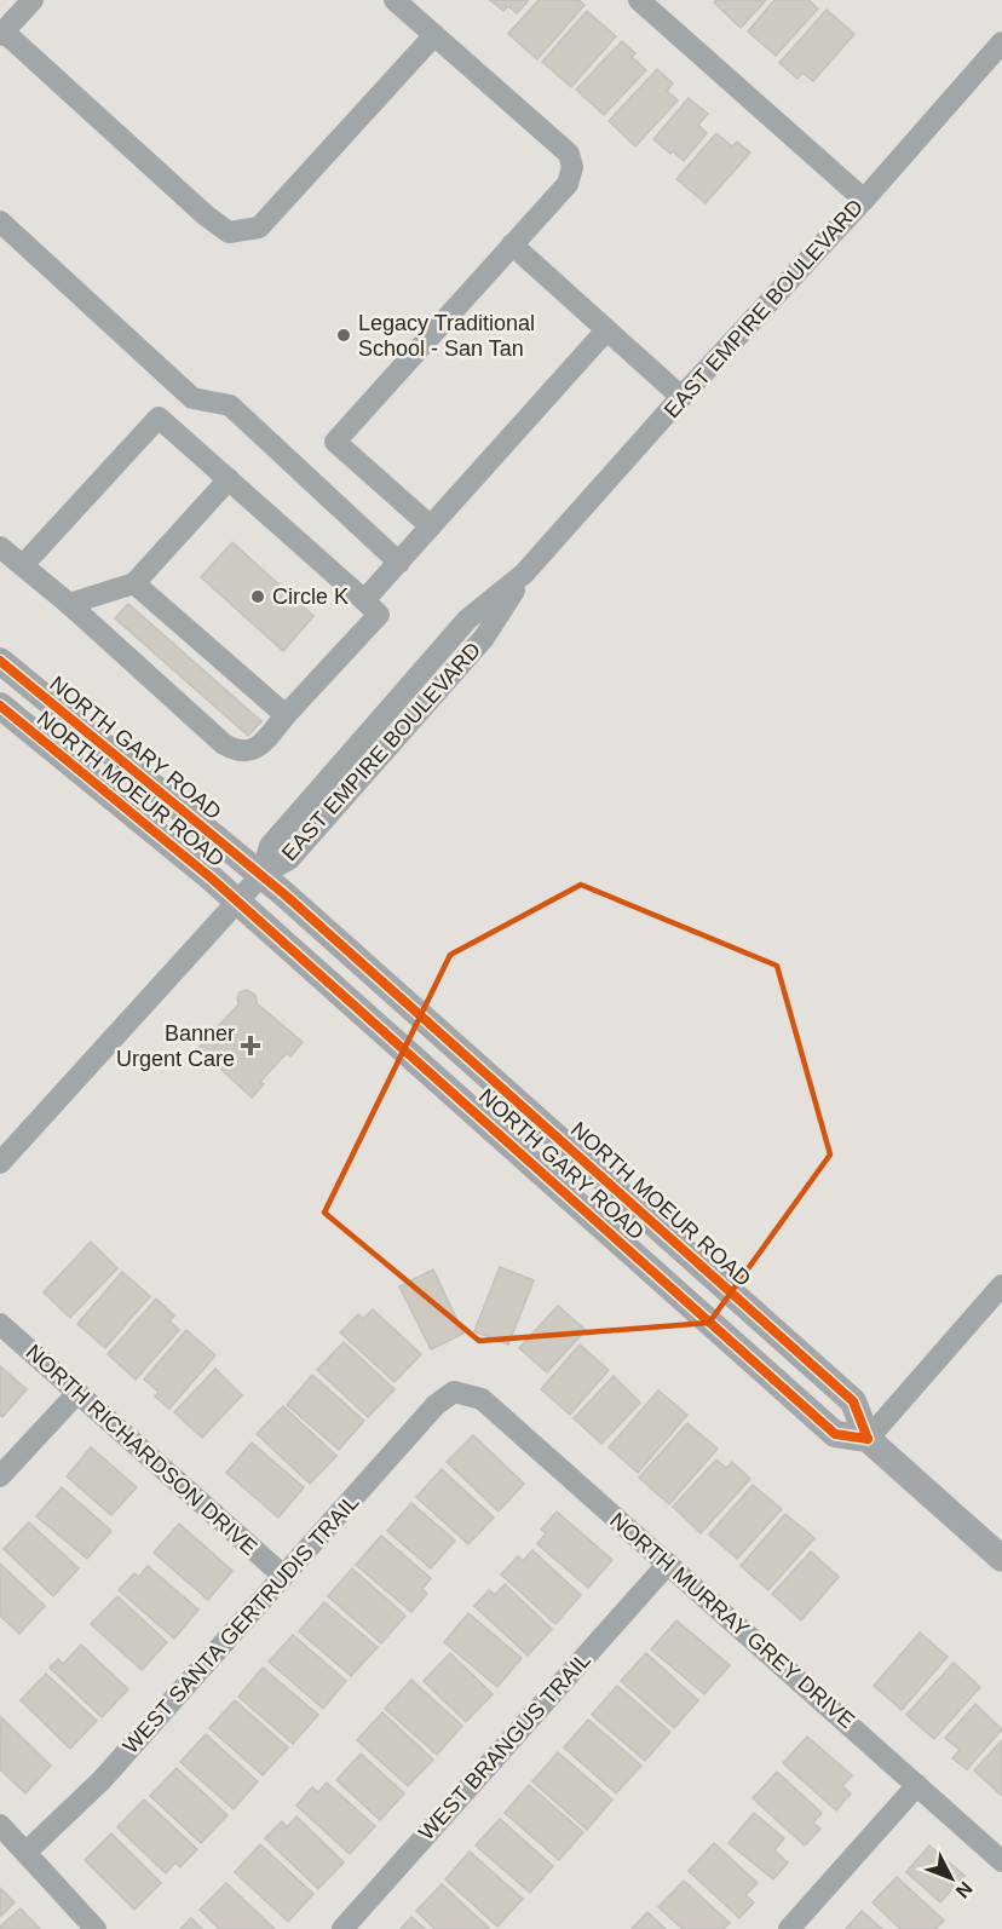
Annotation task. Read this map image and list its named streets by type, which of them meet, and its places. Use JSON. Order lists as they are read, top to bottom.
{
  "streets": {
    "main road": ["NORTH GARY ROAD", "NORTH MOEUR ROAD"],
    "street": [
      "EAST EMPIRE BOULEVARD",
      "NORTH RICHARDSON DRIVE",
      "NORTH MURRAY GREY DRIVE",
      "WEST SANTA GERTRUDIS TRAIL",
      "WEST BRANGUS TRAIL"
    ]
  },
  "crossings": [
    ["EAST EMPIRE BOULEVARD", "NORTH GARY ROAD"],
    ["EAST EMPIRE BOULEVARD", "NORTH MOEUR ROAD"],
    ["NORTH GARY ROAD", "NORTH MOEUR ROAD"],
    ["NORTH RICHARDSON DRIVE", "WEST SANTA GERTRUDIS TRAIL"],
    ["NORTH MURRAY GREY DRIVE", "WEST SANTA GERTRUDIS TRAIL"],
    ["NORTH MURRAY GREY DRIVE", "WEST BRANGUS TRAIL"]
  ],
  "places": {
    "other": ["Legacy Traditional School - San Tan", "Circle K"],
    "health": ["Banner Urgent Care"]
  },
  "north": "bottom right"
}
